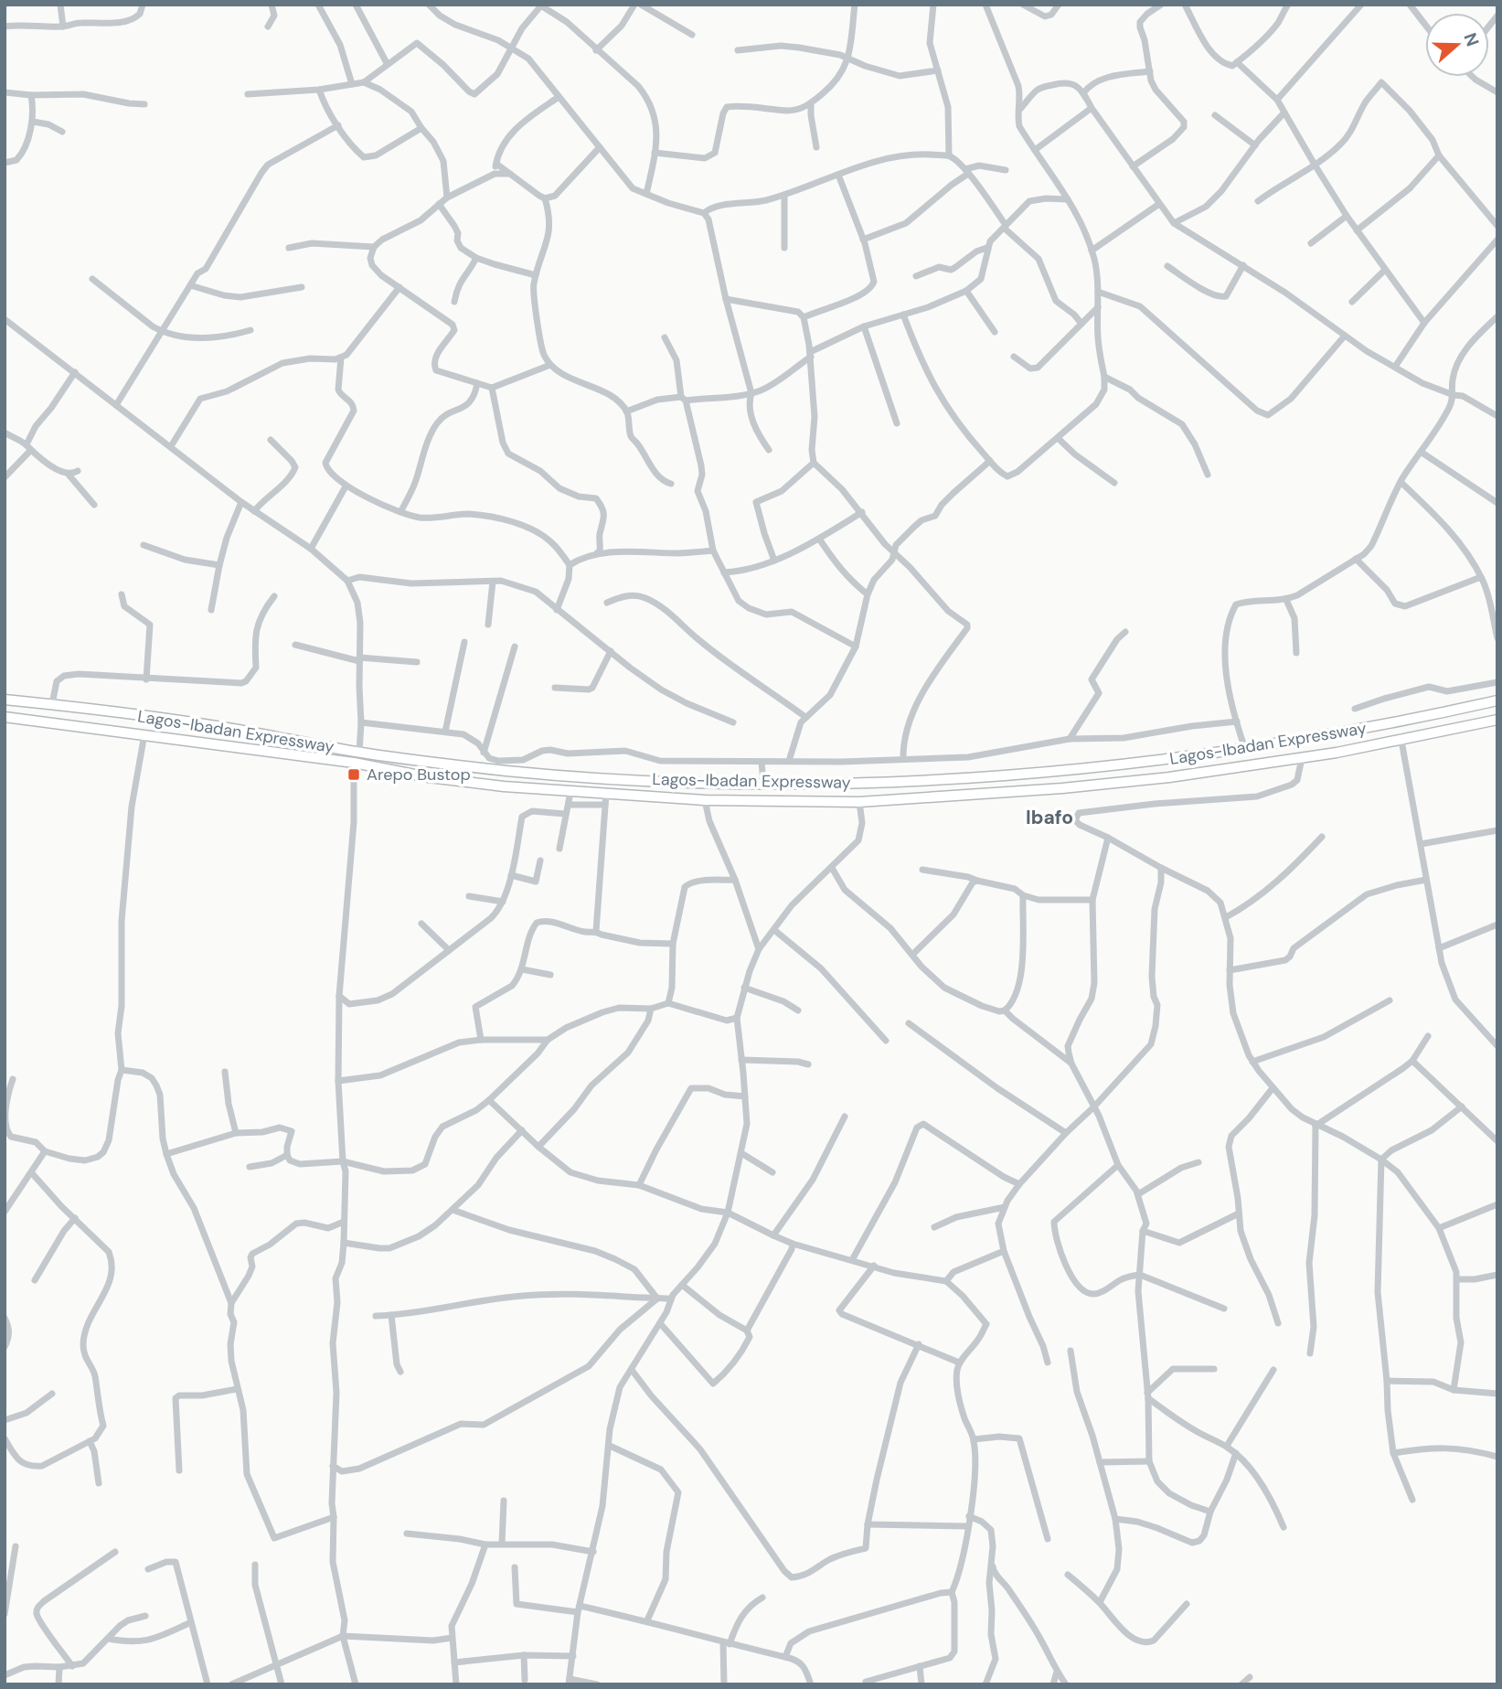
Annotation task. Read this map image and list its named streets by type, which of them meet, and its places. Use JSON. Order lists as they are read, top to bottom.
{
  "streets": {
    "highway": ["Lagos-Ibadan Expressway"]
  },
  "districts": ["Ibafo"],
  "places": {
    "transit": ["Arepo Bustop"]
  },
  "north": "right"
}
